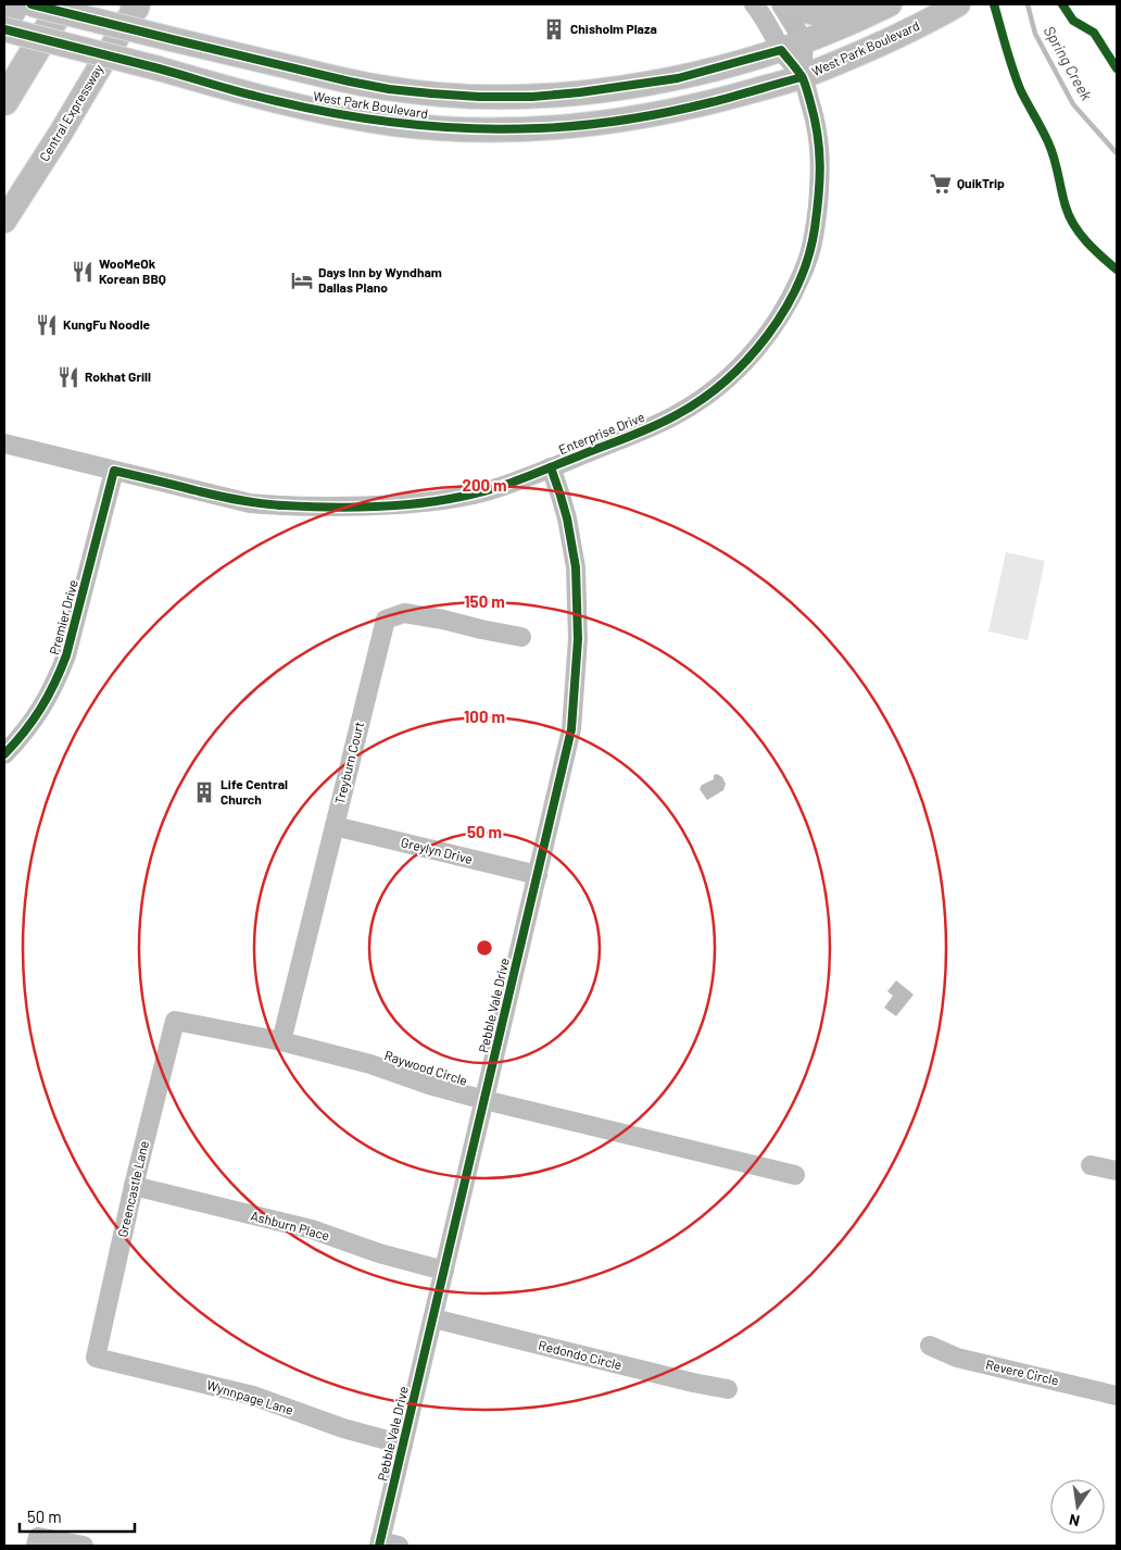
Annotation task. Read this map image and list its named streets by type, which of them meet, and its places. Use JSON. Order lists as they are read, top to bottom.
{
  "streets": {
    "main road": ["West Park Boulevard", "Central Expressway"],
    "street": [
      "Enterprise Drive",
      "Premier Drive",
      "Treyburn Court",
      "Greylyn Drive",
      "Pebble Vale Drive",
      "Raywood Circle",
      "Greencastle Lane",
      "Ashburn Place",
      "Redondo Circle",
      "Revere Circle",
      "Wynnpage Lane"
    ]
  },
  "crossings": [
    ["West Park Boulevard", "Enterprise Drive"],
    ["Enterprise Drive", "Premier Drive"],
    ["Enterprise Drive", "Pebble Vale Drive"],
    ["Treyburn Court", "Greylyn Drive"],
    ["Treyburn Court", "Raywood Circle"],
    ["Greylyn Drive", "Pebble Vale Drive"],
    ["Pebble Vale Drive", "Raywood Circle"],
    ["Pebble Vale Drive", "Ashburn Place"],
    ["Pebble Vale Drive", "Redondo Circle"],
    ["Pebble Vale Drive", "Wynnpage Lane"],
    ["Raywood Circle", "Greencastle Lane"],
    ["Greencastle Lane", "Ashburn Place"],
    ["Greencastle Lane", "Wynnpage Lane"]
  ],
  "water": ["Spring Creek"],
  "places": {
    "building": ["Chisholm Plaza", "Life Central Church"],
    "supermarket": ["QuikTrip"],
    "restaurant": ["WooMeOk Korean BBQ", "KungFu Noodle", "Rokhat Grill"],
    "hotel": ["Days Inn by Wyndham Dallas Plano"]
  },
  "scale_bar": "50 m",
  "north": "bottom",
  "rings": [
    "200 m",
    "150 m",
    "100 m",
    "50 m"
  ]
}
